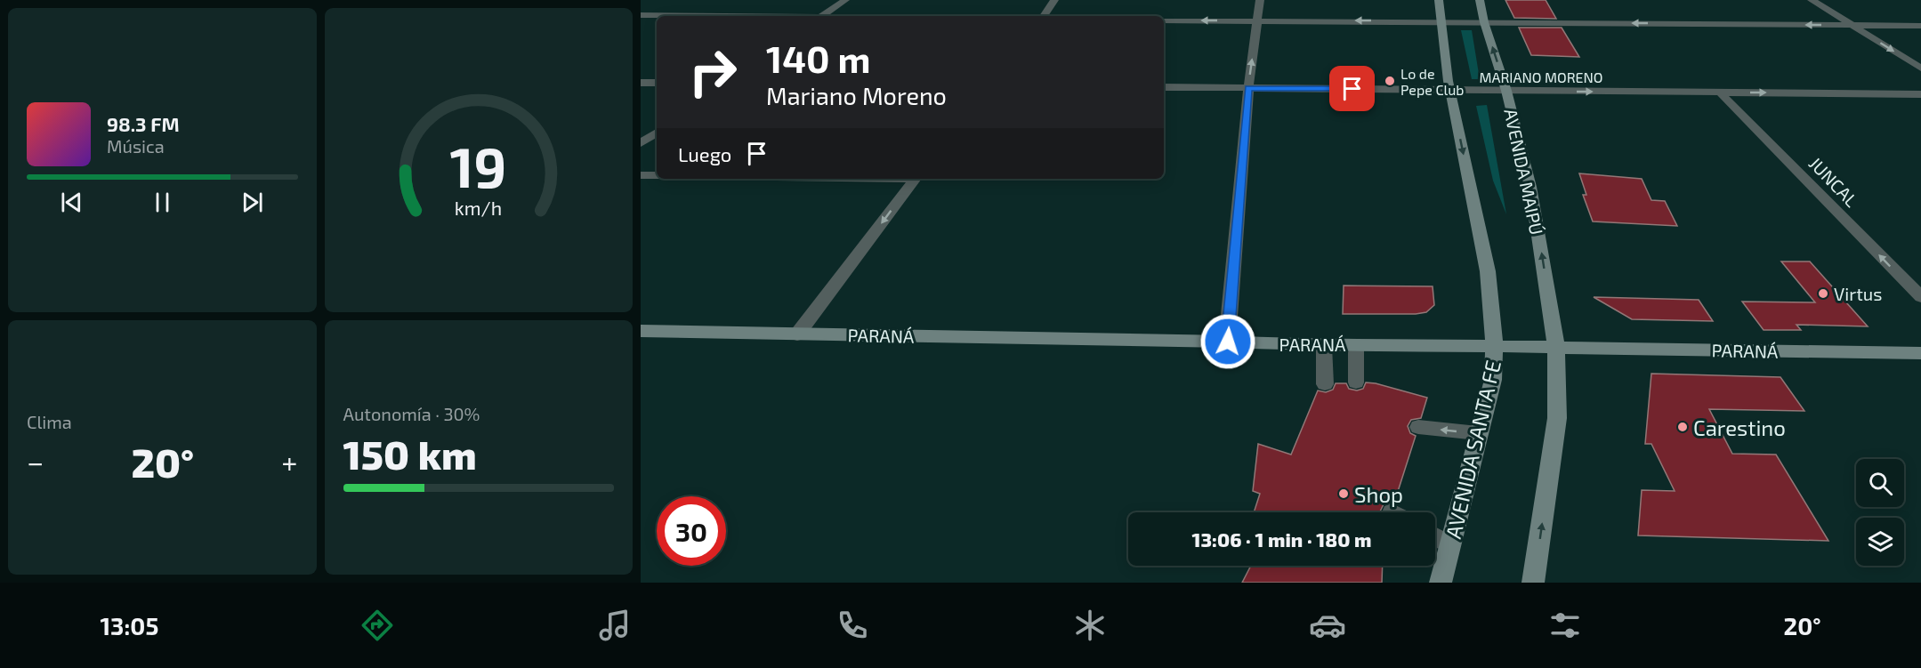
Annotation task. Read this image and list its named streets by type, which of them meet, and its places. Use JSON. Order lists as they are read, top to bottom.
{
  "streets": {
    "main road": ["AVENIDA MAIPÚ", "PARANÁ", "AVENIDA SANTA FE"],
    "street": ["MARIANO MORENO", "JUNCAL"]
  },
  "crossings": [
    ["MARIANO MORENO", "AVENIDA MAIPÚ"],
    ["MARIANO MORENO", "JUNCAL"],
    ["AVENIDA MAIPÚ", "PARANÁ"],
    ["PARANÁ", "AVENIDA SANTA FE"]
  ],
  "one_way": ["JUNCAL"],
  "places": [
    "Lo de Pepe Club",
    "Virtus",
    "Carestino",
    "Shop"
  ],
  "page": {
    "turn": ["140 m", "Mariano Moreno"],
    "song": ["98.3 FM", "Música"],
    "then": "Luego",
    "tile": [
      "Clima",
      ["Autonomía · 30%", "150 km"]
    ],
    "heat": ["−", "20°", "+"],
    "limit": "30",
    "trip": "13:06 · 1 min · 180 m",
    "tabs": ["13:05", "20°"],
    "gauge": ["19", "km/h"]
  }
}
